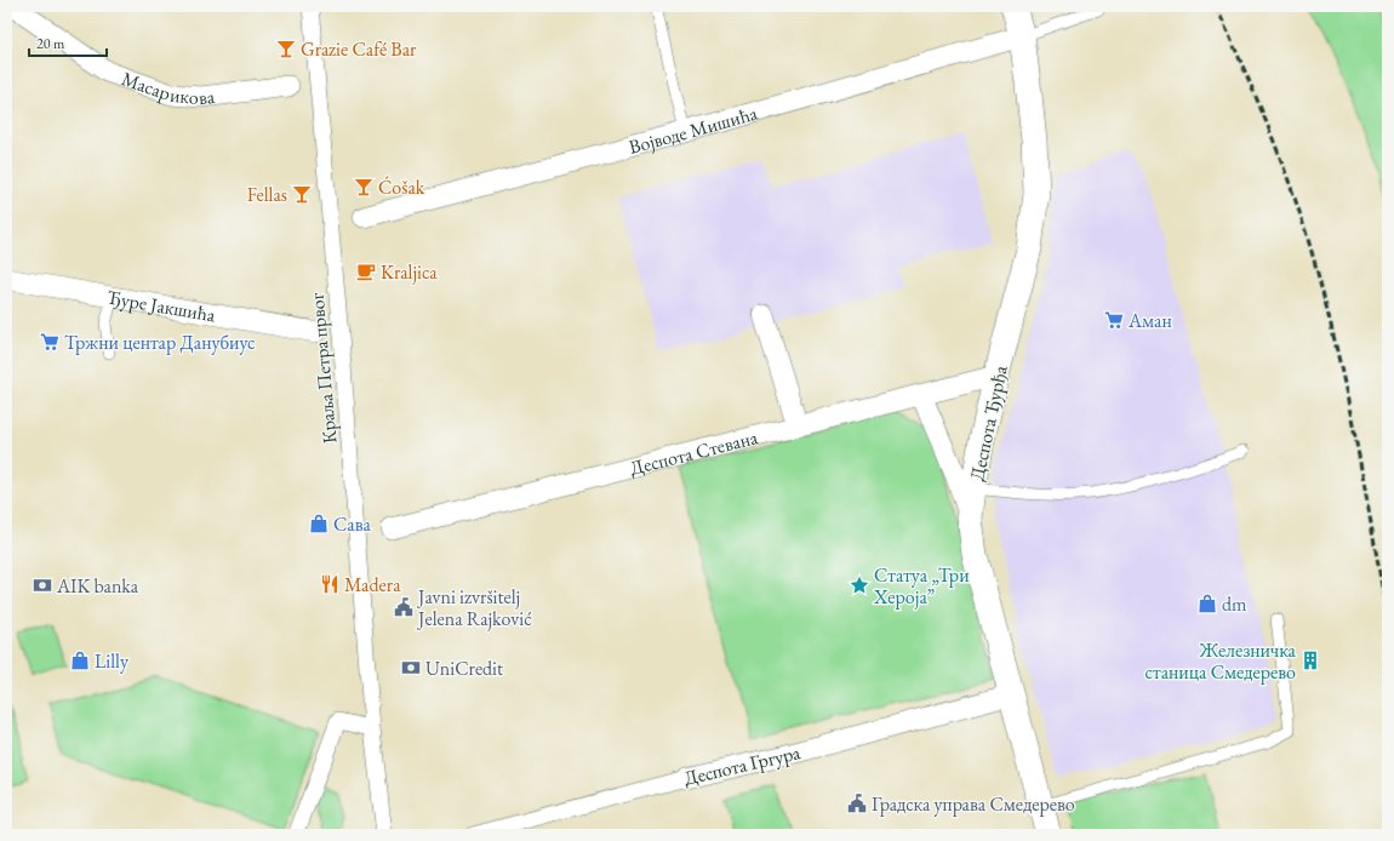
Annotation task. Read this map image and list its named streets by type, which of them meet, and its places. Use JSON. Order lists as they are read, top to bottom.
{
  "streets": {
    "street": [
      "Масарикова",
      "Војводе Мишића",
      "Ђуре Јакшића",
      "Краља Петра првог",
      "Деспота Ђурђа",
      "Деспота Стевана",
      "Деспота Гргура"
    ]
  },
  "crossings": [
    ["Војводе Мишића", "Деспота Ђурђа"],
    ["Деспота Ђурђа", "Деспота Стевана"],
    ["Деспота Ђурђа", "Деспота Гргура"]
  ],
  "places": {
    "bar": ["Grazie Café Bar", "Ćošak", "Fellas"],
    "cafe": ["Kraljica"],
    "supermarket": ["Аман", "Тржни центар Данубиус"],
    "shop": ["Сава", "dm", "Lilly"],
    "restaurant": ["Madera"],
    "bank": ["AIK banka", "UniCredit"],
    "place": ["Статуа „Три Хероја”"],
    "public building": ["Javni izvršitelj Jelena Rajković", "Градска управа Смедерево"],
    "building": ["Железничка станица Смедерево"]
  },
  "scale_bar": "20 m"
}
